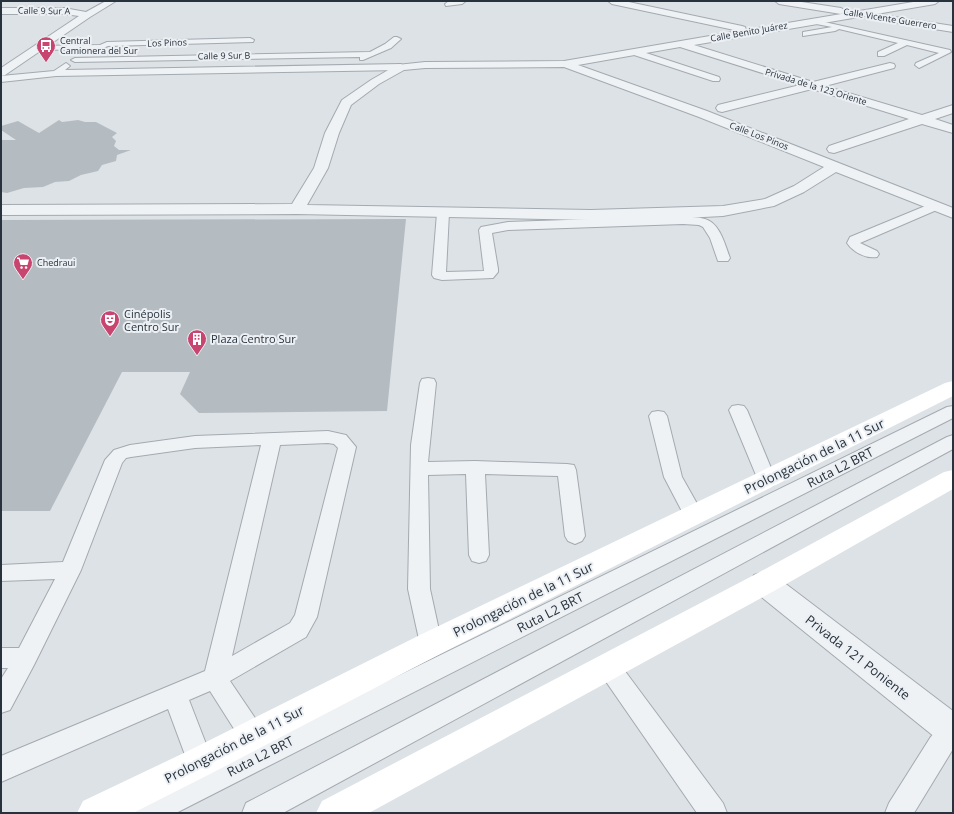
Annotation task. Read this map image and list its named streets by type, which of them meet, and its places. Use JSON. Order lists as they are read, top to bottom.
{
  "streets": {
    "main road": ["Prolongación de la 11 Sur"],
    "street": [
      "Calle 9 Sur A",
      "Calle Vicente Guerrero",
      "Calle Benito Juárez",
      "Privada de la 123 Oriente",
      "Calle Los Pinos",
      "Privada 121 Poniente"
    ],
    "lane": ["Los Pinos", "Calle 9 Sur B", "Ruta L2 BRT"]
  },
  "crossings": [
    ["Calle Vicente Guerrero", "Calle Benito Juárez"],
    ["Calle Benito Juárez", "Privada de la 123 Oriente"],
    ["Calle Benito Juárez", "Calle Los Pinos"]
  ],
  "places": {
    "bus stop": ["Central Camionera del Sur"],
    "supermarket": ["Chedraui"],
    "theatre": ["Cinépolis Centro Sur"],
    "building": ["Plaza Centro Sur"]
  }
}
